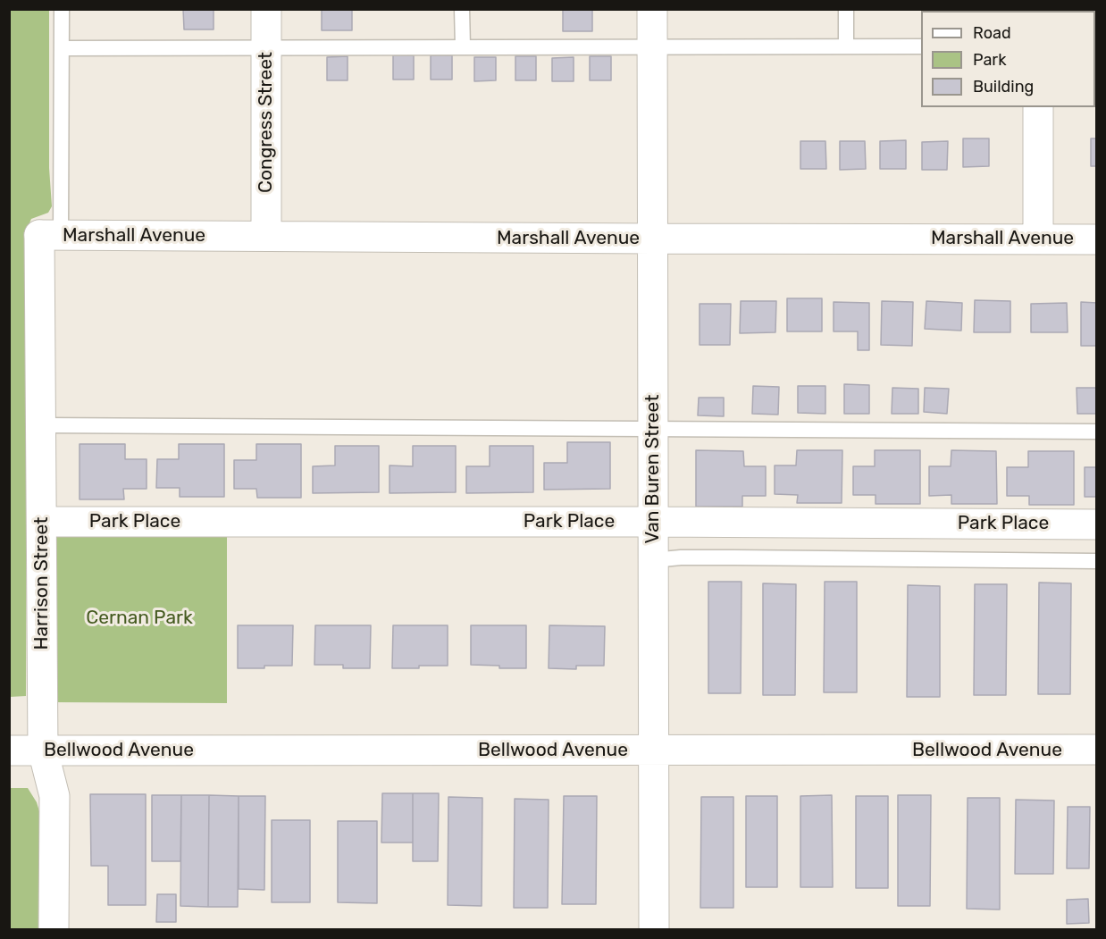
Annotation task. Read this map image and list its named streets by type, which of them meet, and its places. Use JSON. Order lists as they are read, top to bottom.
{
  "streets": {
    "street": [
      "Congress Street",
      "Marshall Avenue",
      "Van Buren Street",
      "Park Place",
      "Harrison Street",
      "Bellwood Avenue"
    ]
  },
  "crossings": [
    ["Congress Street", "Marshall Avenue"],
    ["Marshall Avenue", "Van Buren Street"],
    ["Marshall Avenue", "Harrison Street"],
    ["Van Buren Street", "Park Place"],
    ["Van Buren Street", "Bellwood Avenue"],
    ["Park Place", "Harrison Street"],
    ["Harrison Street", "Bellwood Avenue"]
  ],
  "parks": ["Cernan Park"],
  "legend": ["Road", "Park", "Building"]
}
